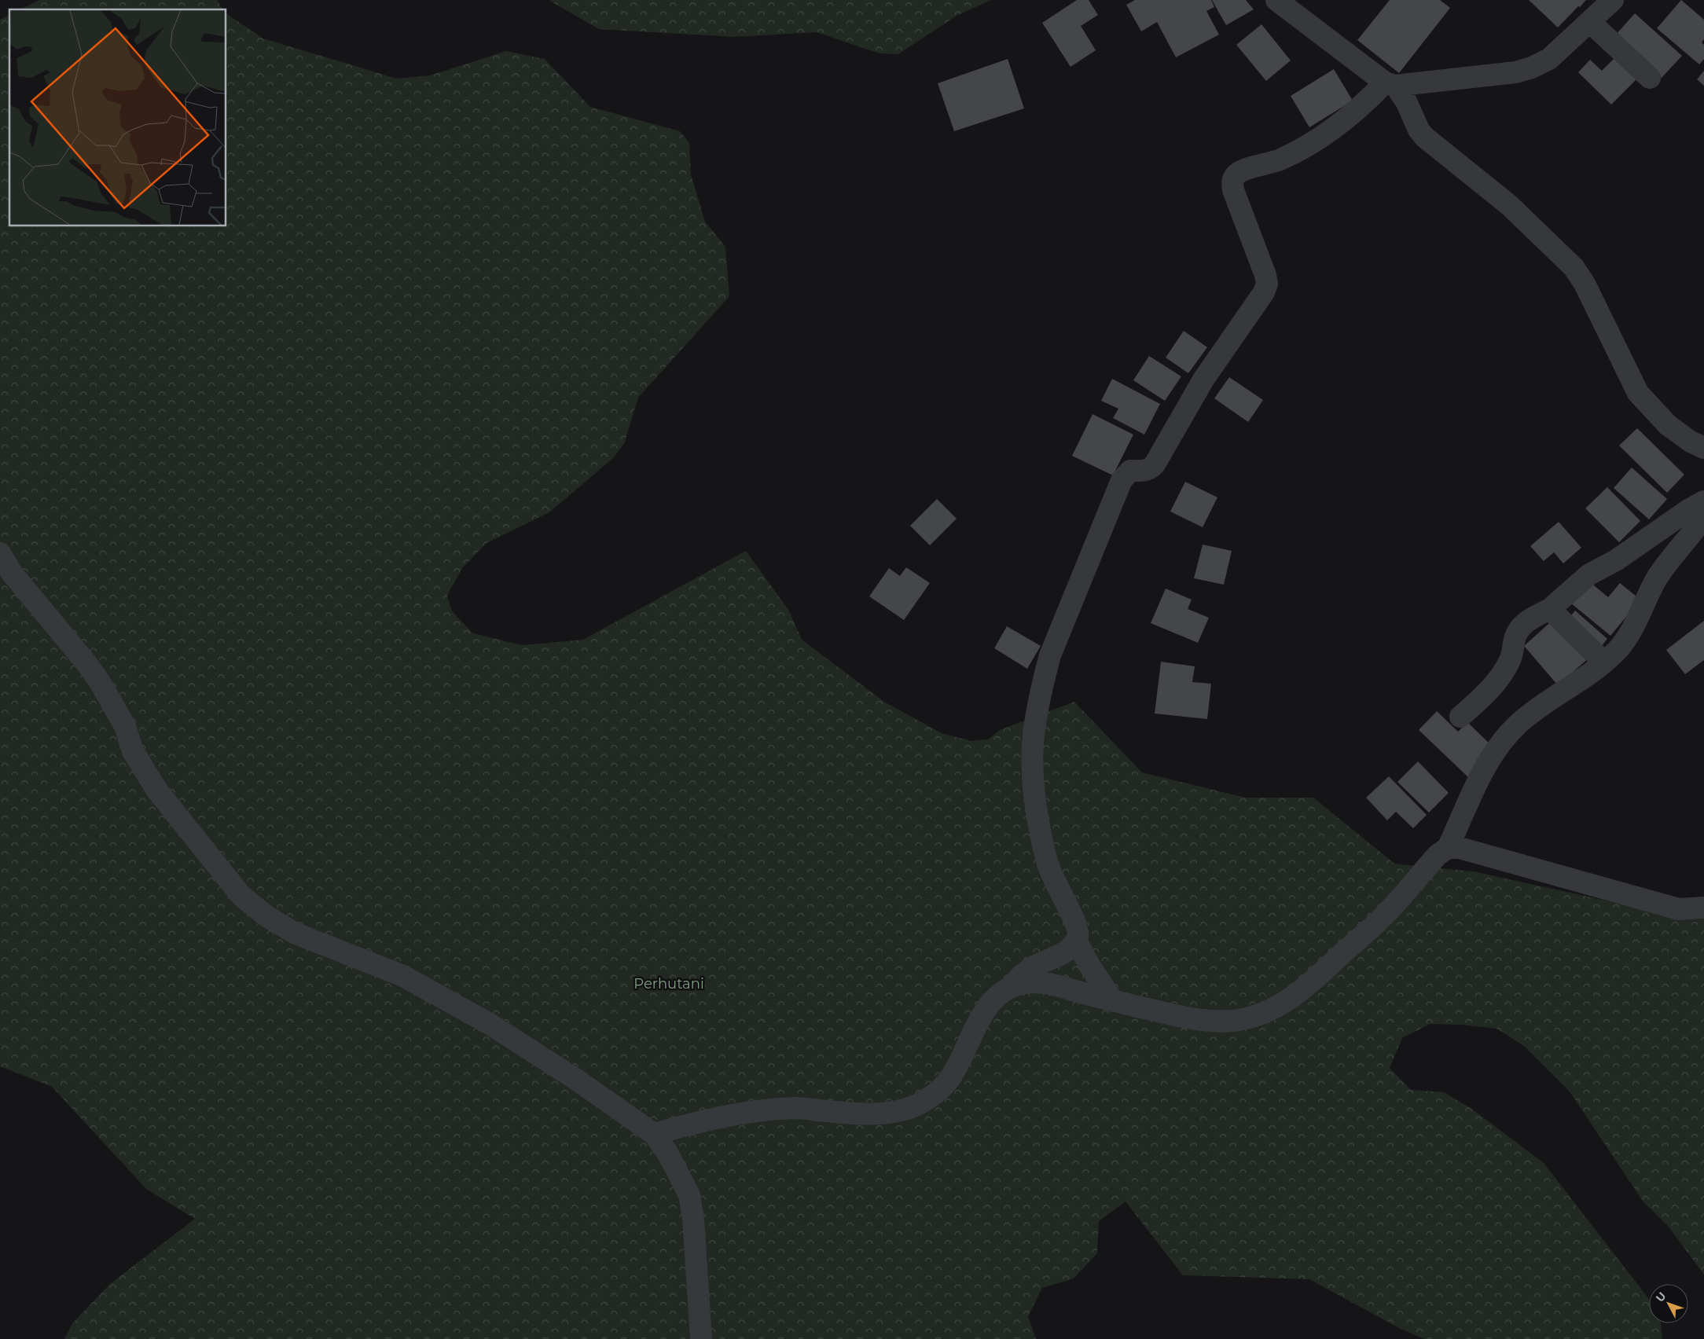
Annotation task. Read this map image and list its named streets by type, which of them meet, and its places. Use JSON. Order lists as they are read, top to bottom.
{
  "parks": ["Perhutani"],
  "north": "top left"
}
